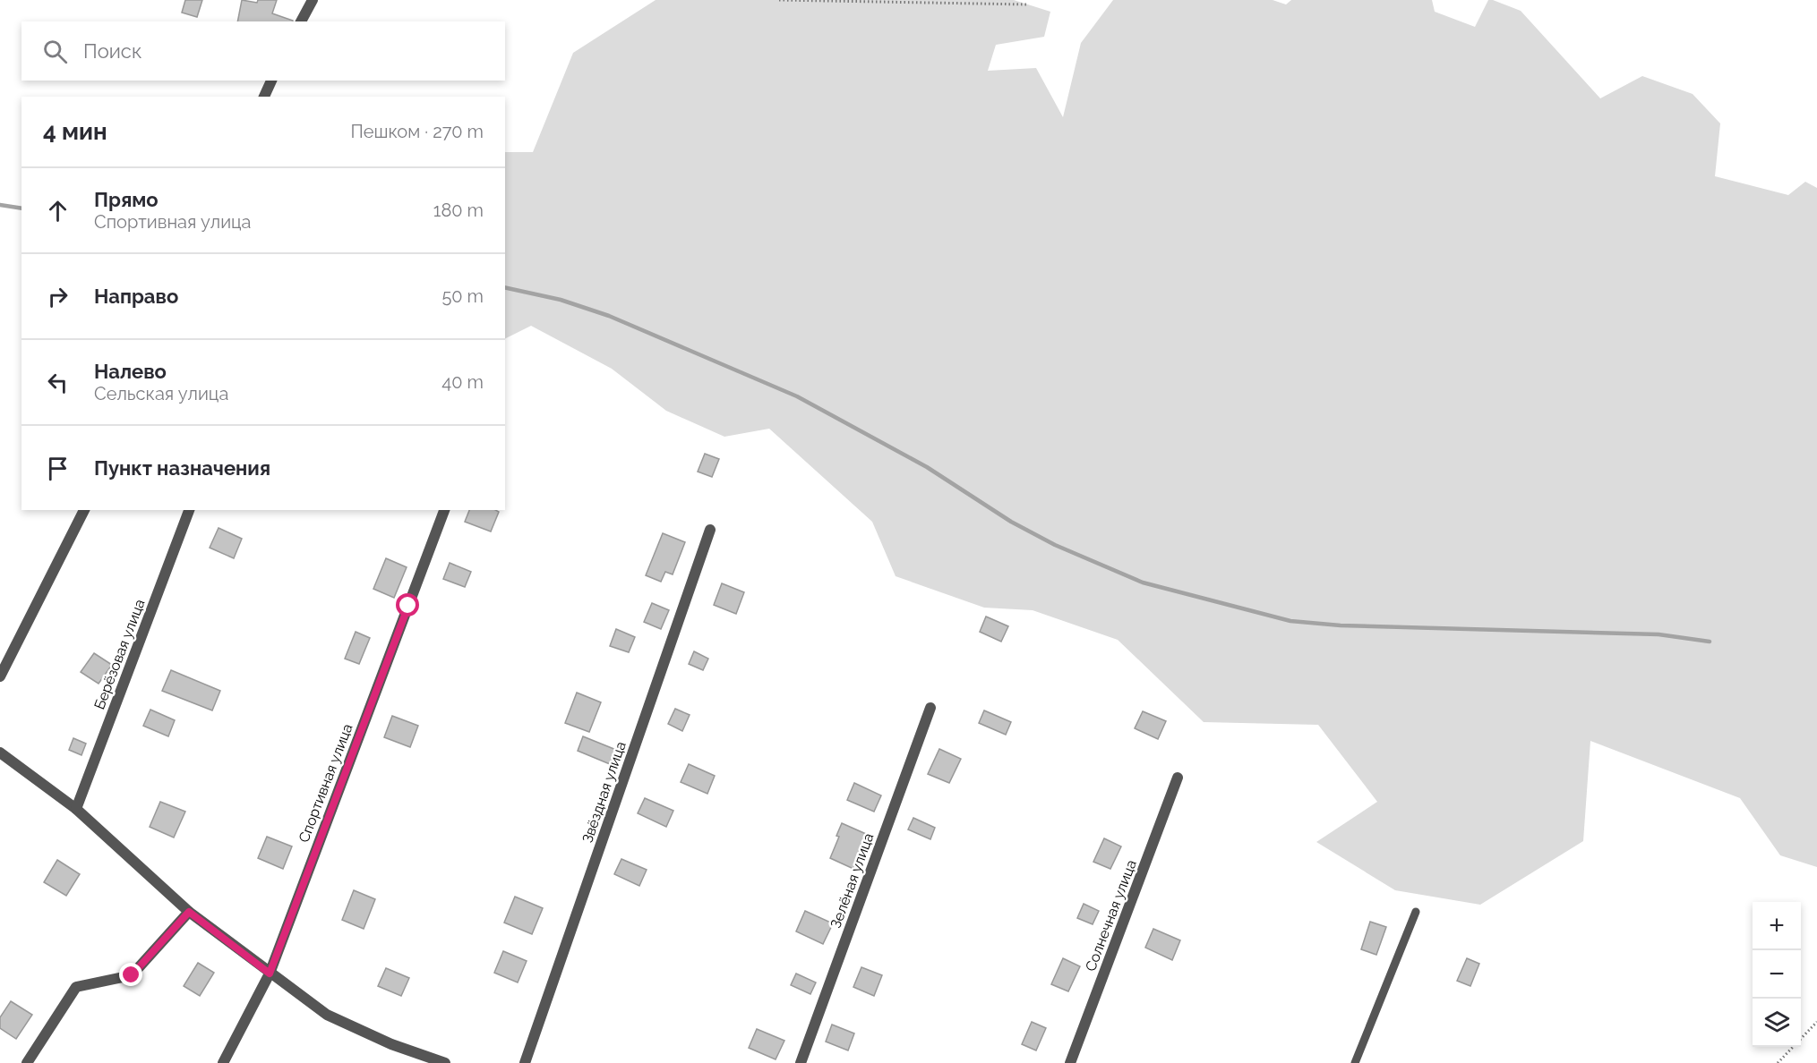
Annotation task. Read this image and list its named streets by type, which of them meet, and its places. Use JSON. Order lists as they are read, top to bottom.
{
  "streets": {
    "street": [
      "Берёзовая улица",
      "Спортивная улица",
      "Звёздная улица",
      "Зелёная улица",
      "Солнечная улица"
    ]
  },
  "page": {
    "search": "Поиск",
    "heading": ["4 мин", "Пешком · 270 m"],
    "list": [
      ["Прямо", "Спортивная улица", "180 m"],
      ["Направо", "50 m"],
      ["Налево", "Сельская улица", "40 m"],
      "Пункт назначения"
    ],
    "map_buttons": ["+", "−"]
  }
}
